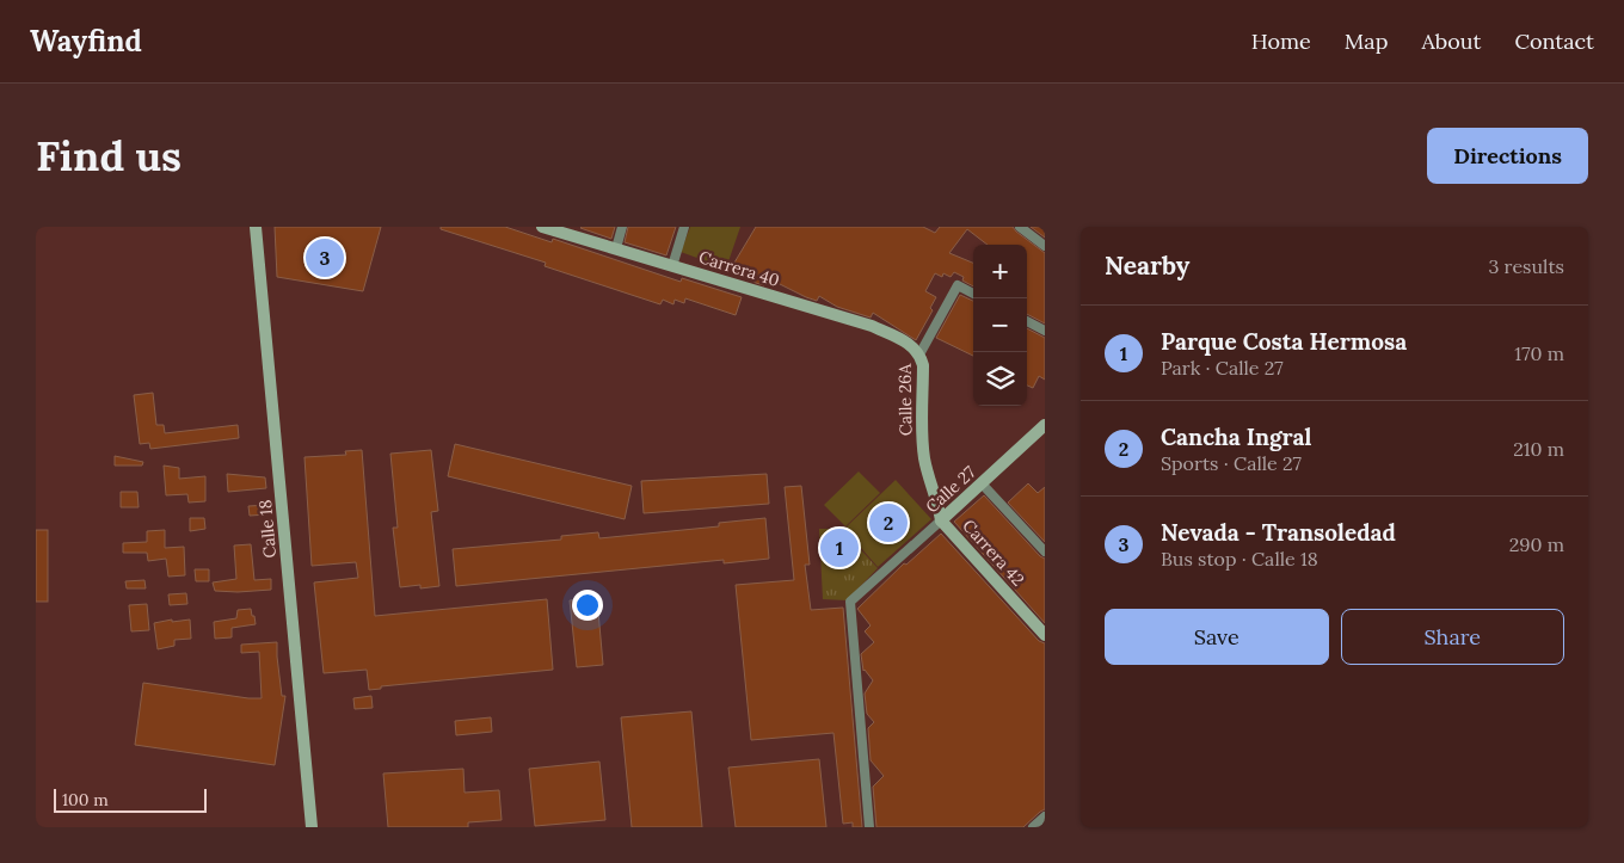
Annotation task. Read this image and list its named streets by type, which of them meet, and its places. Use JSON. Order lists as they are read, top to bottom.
{
  "streets": {
    "street": [
      "Carrera 40",
      "Calle 26A",
      "Calle 27",
      "Calle 18",
      "Carrera 42"
    ]
  },
  "crossings": [
    ["Carrera 40", "Calle 26A"],
    ["Calle 26A", "Calle 27"],
    ["Calle 26A", "Carrera 42"],
    ["Calle 27", "Carrera 42"]
  ],
  "scale_bar": "100 m",
  "page": {
    "header": "Wayfind",
    "nav": [
      "Home",
      "Map",
      "About",
      "Contact"
    ],
    "buttons": [
      "Directions",
      ["Save", "Share"]
    ],
    "title": "Find us",
    "heading": ["Nearby", "3 results"],
    "pins": ["3", "2", "1"],
    "map_buttons": ["+", "−"],
    "list": [
      {
        "mark": "1",
        "name": "Parque Costa Hermosa",
        "note": "Park · Calle 27",
        "value": "170 m"
      },
      {
        "mark": "2",
        "name": "Cancha Ingral",
        "note": "Sports · Calle 27",
        "value": "210 m"
      },
      {
        "mark": "3",
        "name": "Nevada - Transoledad",
        "note": "Bus stop · Calle 18",
        "value": "290 m"
      }
    ],
    "scale": "100 m"
  }
}
